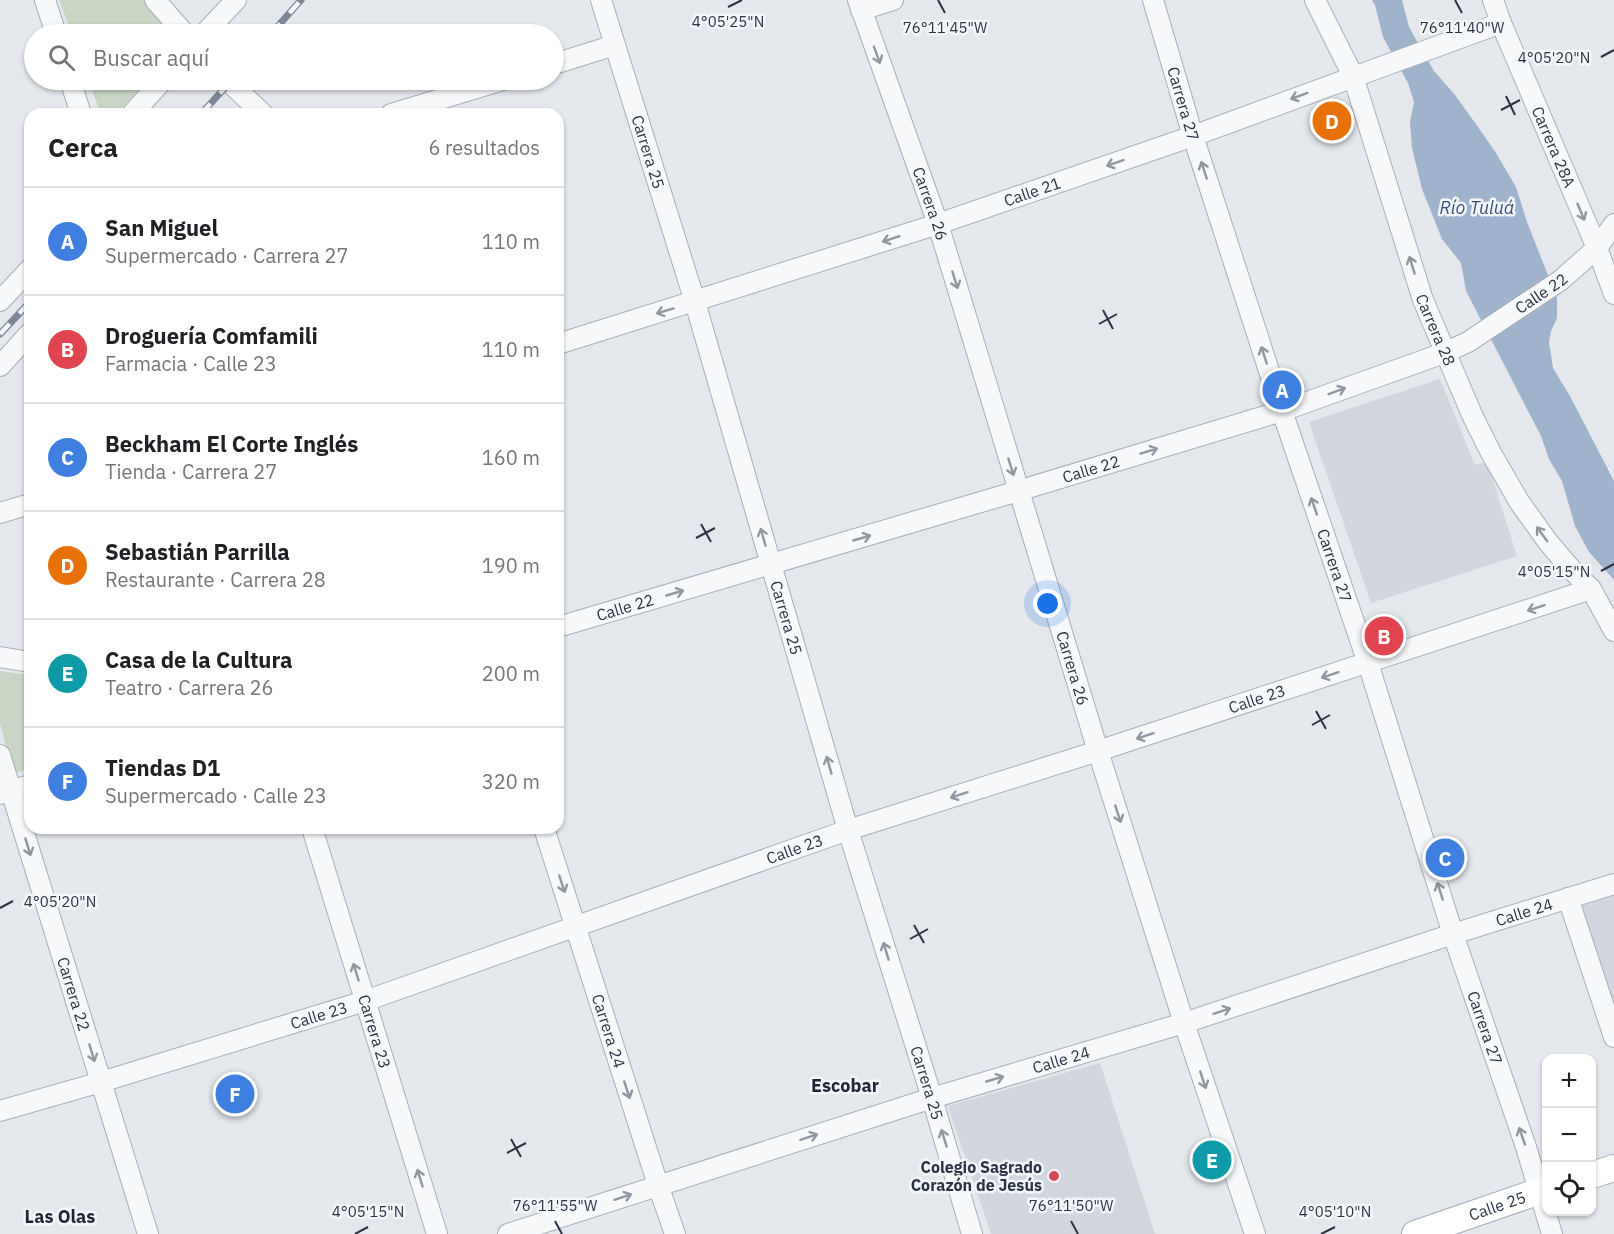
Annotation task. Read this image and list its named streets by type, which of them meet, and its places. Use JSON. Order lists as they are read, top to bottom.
{
  "streets": {
    "main road": ["Calle 25"],
    "street": [
      "Carrera 27",
      "Carrera 28A",
      "Carrera 25",
      "Calle 21",
      "Carrera 26",
      "Calle 22",
      "Carrera 28",
      "Calle 23",
      "Calle 24",
      "Carrera 22",
      "Carrera 23",
      "Carrera 24"
    ]
  },
  "crossings": [
    ["Carrera 27", "Calle 21"],
    ["Carrera 27", "Calle 22"],
    ["Carrera 27", "Calle 23"],
    ["Carrera 27", "Calle 24"],
    ["Carrera 28A", "Calle 21"],
    ["Carrera 28A", "Calle 22"],
    ["Carrera 25", "Calle 21"],
    ["Carrera 25", "Calle 22"],
    ["Carrera 25", "Calle 23"],
    ["Carrera 25", "Calle 24"],
    ["Calle 21", "Carrera 26"],
    ["Calle 21", "Carrera 28"],
    ["Carrera 26", "Calle 22"],
    ["Carrera 26", "Calle 23"],
    ["Carrera 26", "Calle 24"],
    ["Calle 22", "Carrera 28"],
    ["Carrera 28", "Calle 23"],
    ["Calle 23", "Carrera 22"],
    ["Calle 23", "Carrera 23"],
    ["Calle 23", "Carrera 24"],
    ["Calle 24", "Carrera 24"]
  ],
  "one_way": [
    "Carrera 27",
    "Carrera 28A",
    "Carrera 25",
    "Calle 21",
    "Carrera 26",
    "Calle 22",
    "Carrera 28",
    "Calle 23",
    "Calle 24",
    "Carrera 22",
    "Carrera 23",
    "Carrera 24"
  ],
  "districts": ["Escobar", "Las Olas"],
  "water": ["Río Tuluá"],
  "places": ["Colegio Sagrado Corazón de Jesús"],
  "page": {
    "search": "Buscar aquí",
    "pins": [
      "D",
      "A",
      "B",
      "C",
      "F",
      "E"
    ],
    "heading": ["Cerca", "6 resultados"],
    "list": [
      {
        "mark": "A",
        "name": "San Miguel",
        "note": "Supermercado · Carrera 27",
        "value": "110 m"
      },
      {
        "mark": "B",
        "name": "Droguería Comfamili",
        "note": "Farmacia · Calle 23",
        "value": "110 m"
      },
      {
        "mark": "C",
        "name": "Beckham El Corte Inglés",
        "note": "Tienda · Carrera 27",
        "value": "160 m"
      },
      {
        "mark": "D",
        "name": "Sebastián Parrilla",
        "note": "Restaurante · Carrera 28",
        "value": "190 m"
      },
      {
        "mark": "E",
        "name": "Casa de la Cultura",
        "note": "Teatro · Carrera 26",
        "value": "200 m"
      },
      {
        "mark": "F",
        "name": "Tiendas D1",
        "note": "Supermercado · Calle 23",
        "value": "320 m"
      }
    ],
    "map_buttons": ["+", "−"]
  },
  "coordinates": [
    "4°05'25\"N",
    "76°11'45\"W",
    "76°11'40\"W",
    "4°05'20\"N",
    "4°05'15\"N",
    "76°11'55\"W",
    "76°11'50\"W",
    "4°05'10\"N"
  ]
}
